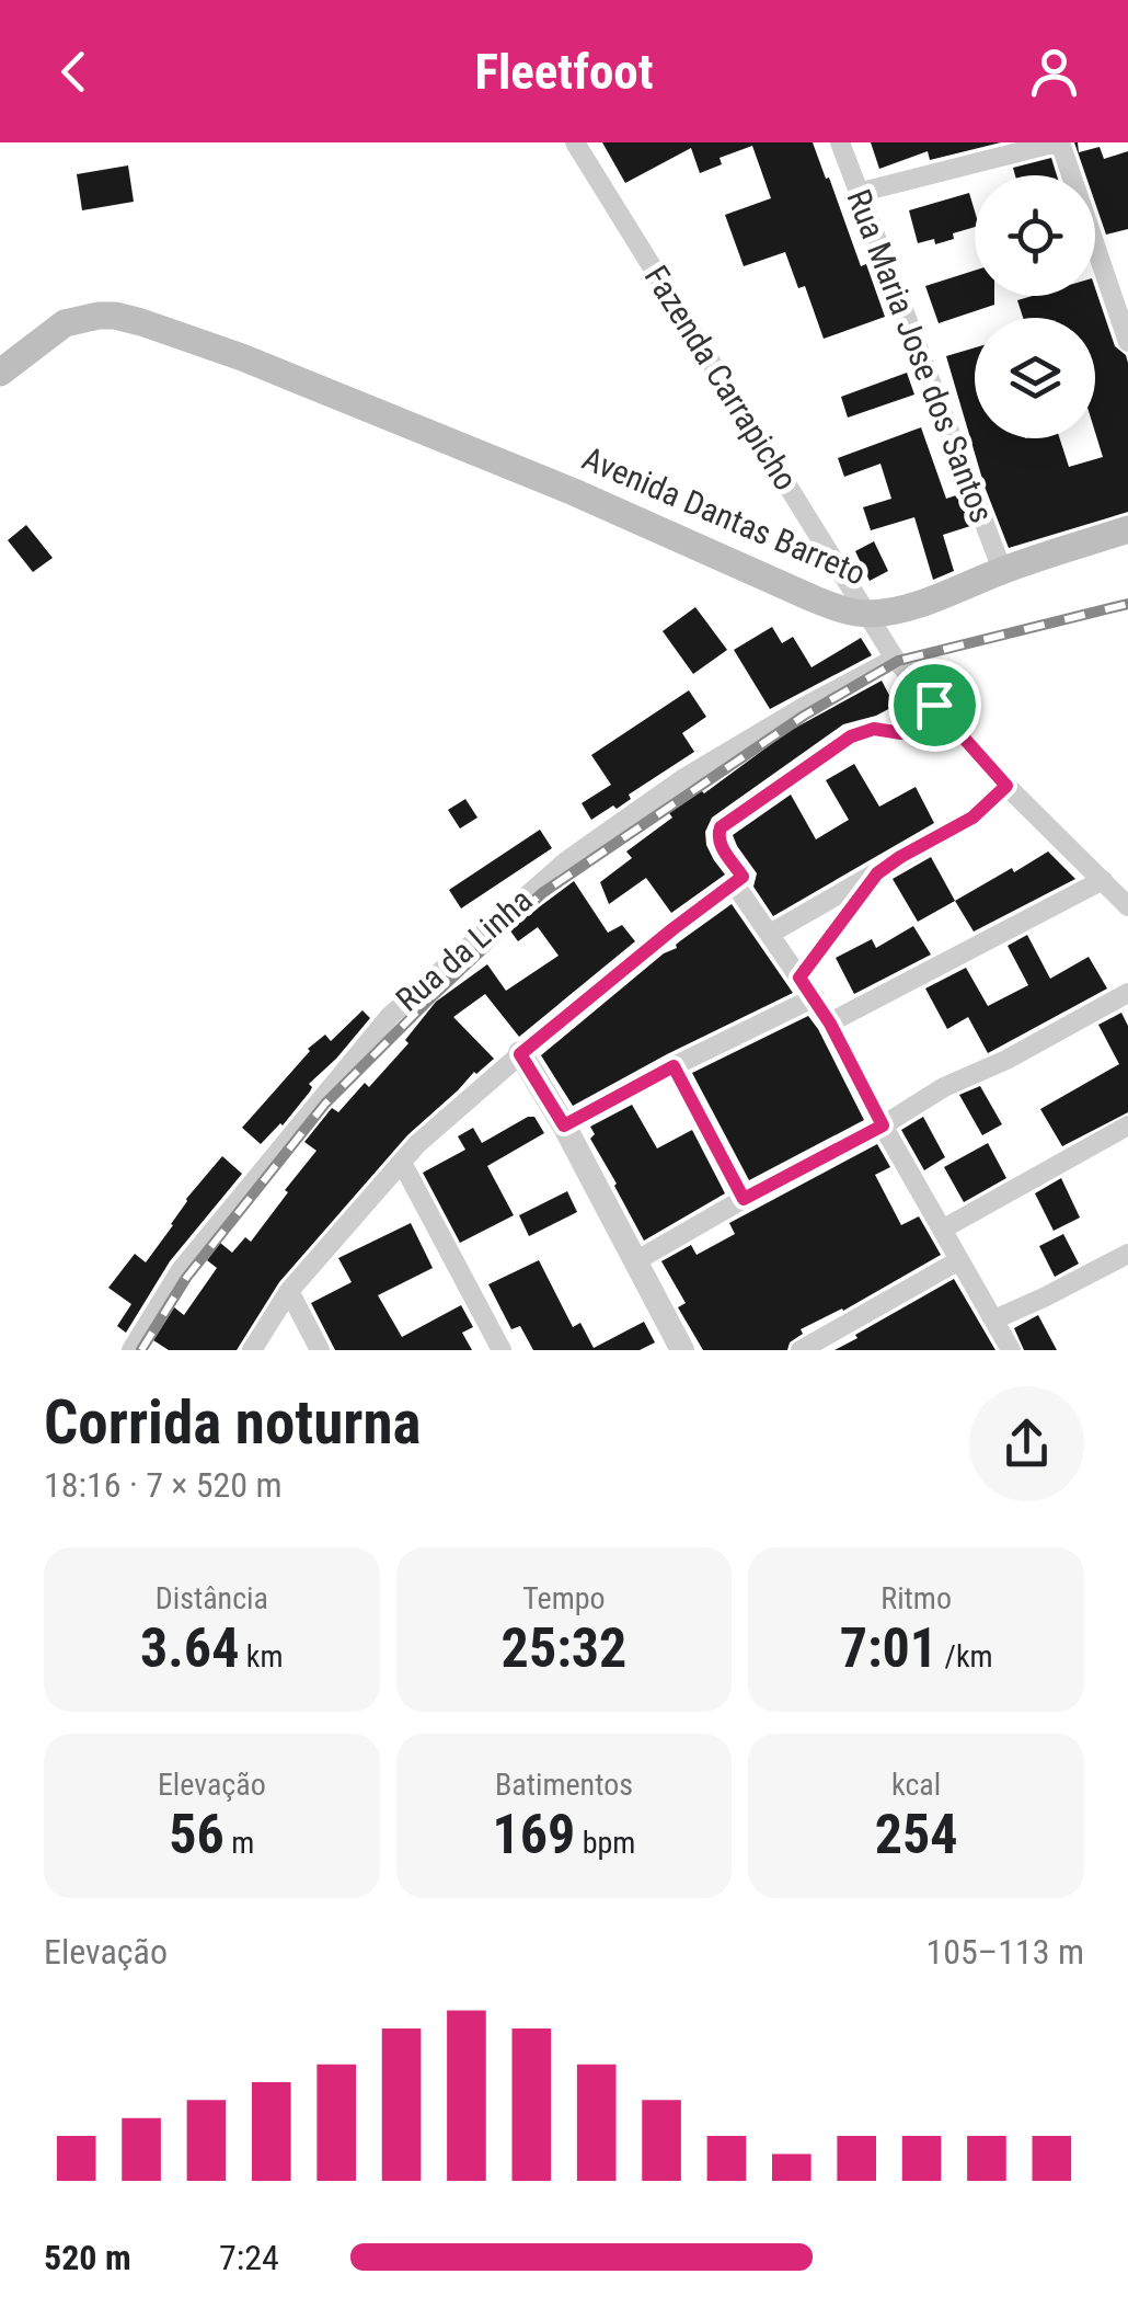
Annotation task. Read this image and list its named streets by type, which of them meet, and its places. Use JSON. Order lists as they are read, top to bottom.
{
  "streets": {
    "main road": ["Avenida Dantas Barreto"],
    "street": ["Rua Maria Jose dos Santos", "Fazenda Carrapicho", "Rua da Linha"]
  },
  "crossings": [
    ["Rua Maria Jose dos Santos", "Avenida Dantas Barreto"],
    ["Fazenda Carrapicho", "Avenida Dantas Barreto"],
    ["Fazenda Carrapicho", "Rua da Linha"]
  ],
  "page": {
    "header": "Fleetfoot",
    "heading": ["Corrida noturna", "18:16 · 7 × 520 m"],
    "stats": [
      ["Distância", "3.64 km"],
      ["Tempo", "25:32"],
      ["Ritmo", "7:01 /km"],
      ["Elevação", "56 m"],
      ["Batimentos", "169 bpm"],
      ["kcal", "254"]
    ],
    "chart": ["Elevação", "105–113 m"],
    "list": [
      {
        "name": "520 m",
        "note": "7:24"
      }
    ]
  }
}
